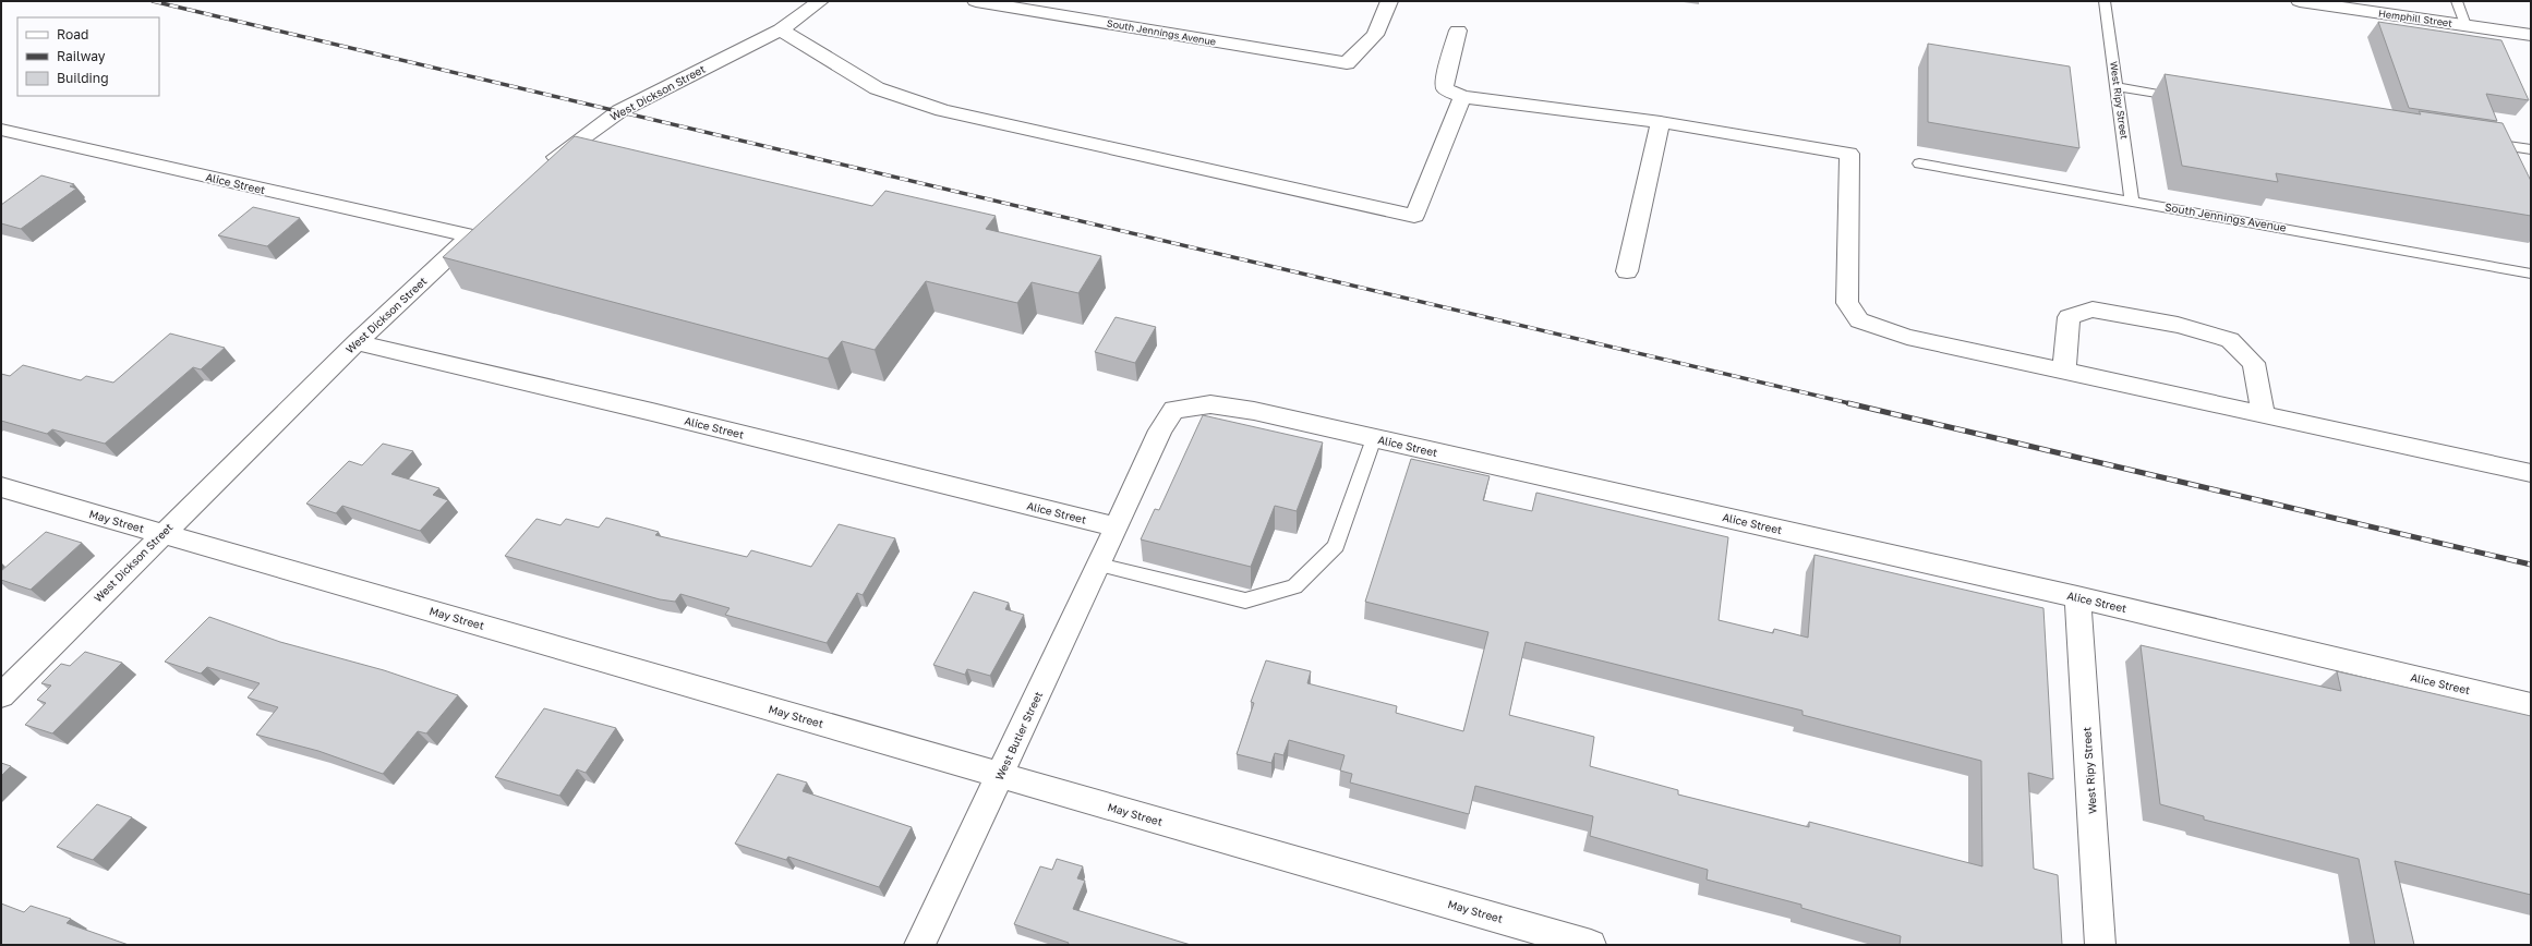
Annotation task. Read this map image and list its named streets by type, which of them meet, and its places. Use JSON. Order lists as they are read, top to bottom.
{
  "streets": {
    "street": [
      "Hemphill Street",
      "South Jennings Avenue",
      "West Dickson Street",
      "West Ripy Street",
      "Alice Street",
      "May Street",
      "West Butler Street"
    ]
  },
  "crossings": [
    ["South Jennings Avenue", "West Ripy Street"],
    ["West Dickson Street", "Alice Street"],
    ["West Dickson Street", "May Street"],
    ["West Ripy Street", "Alice Street"],
    ["Alice Street", "West Butler Street"],
    ["May Street", "West Butler Street"]
  ],
  "legend": ["Road", "Railway", "Building"]
}
